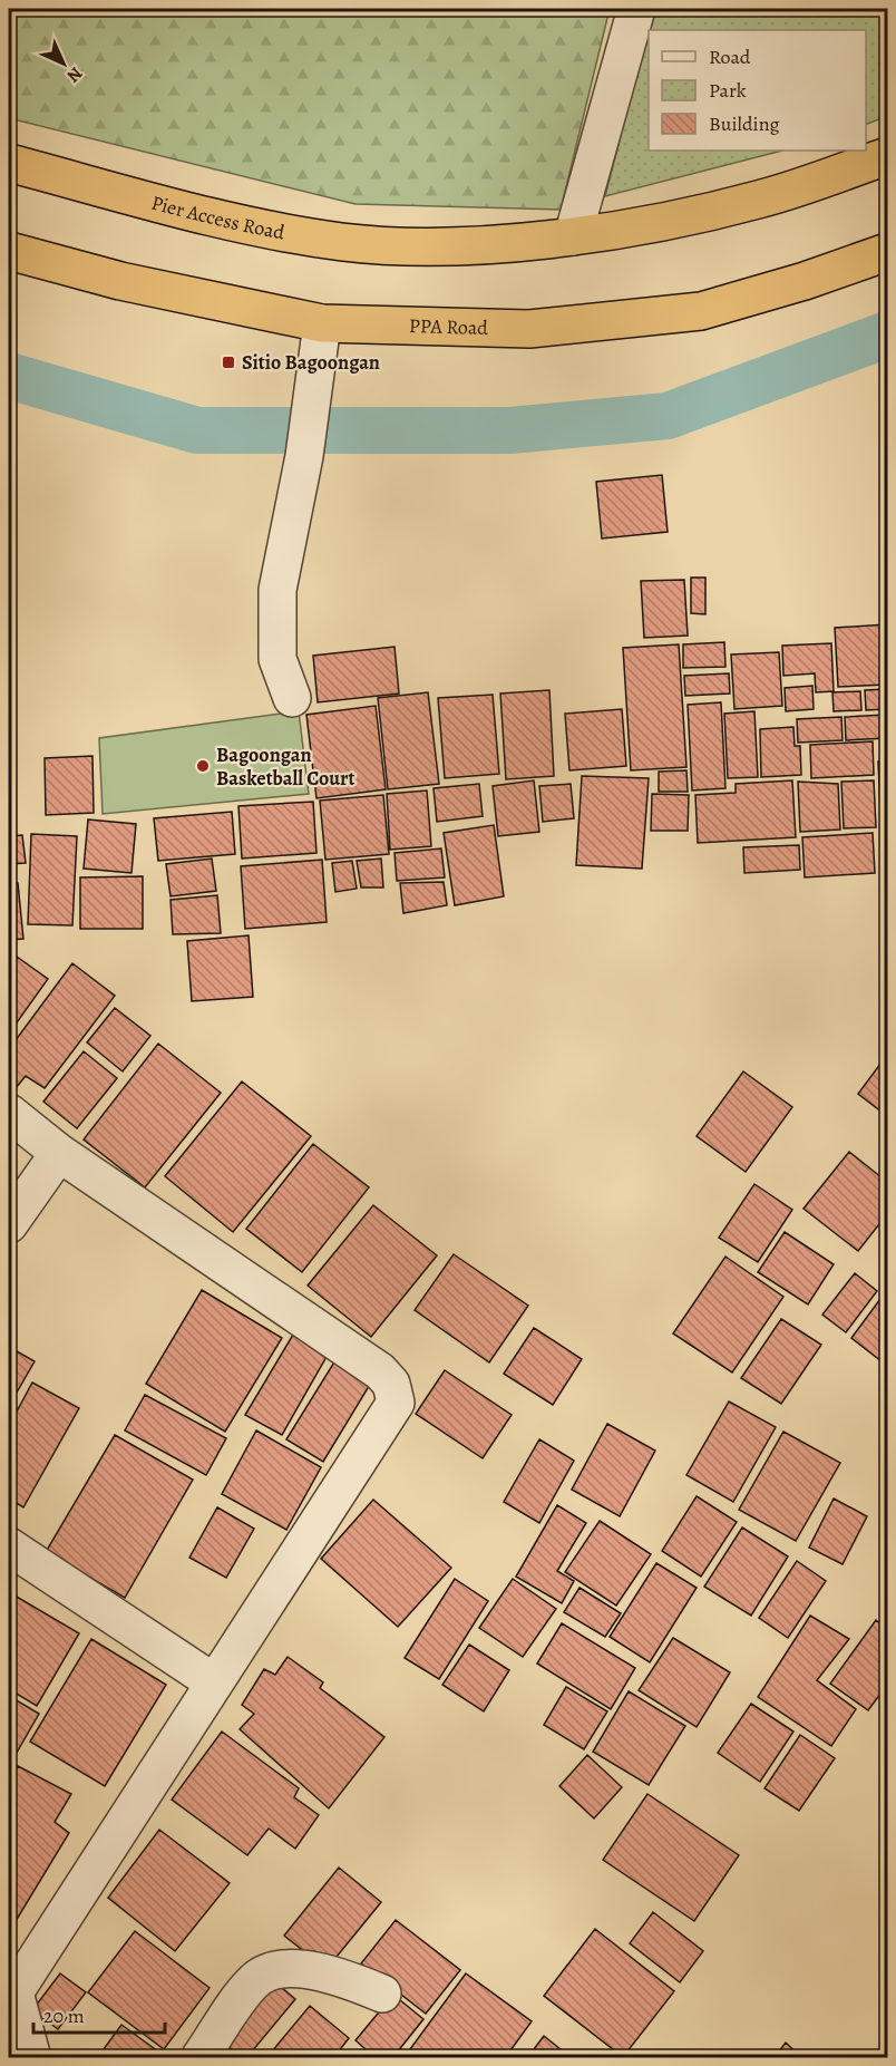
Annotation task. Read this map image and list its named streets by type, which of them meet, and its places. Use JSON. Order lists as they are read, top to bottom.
{
  "streets": {
    "highway": ["Pier Access Road", "PPA Road"]
  },
  "places": {
    "transit": ["Sitio Bagoongan"],
    "other": ["Bagoongan Basketball Court"]
  },
  "legend": ["Road", "Park", "Building"],
  "scale_bar": "20 m",
  "north": "bottom right"
}
